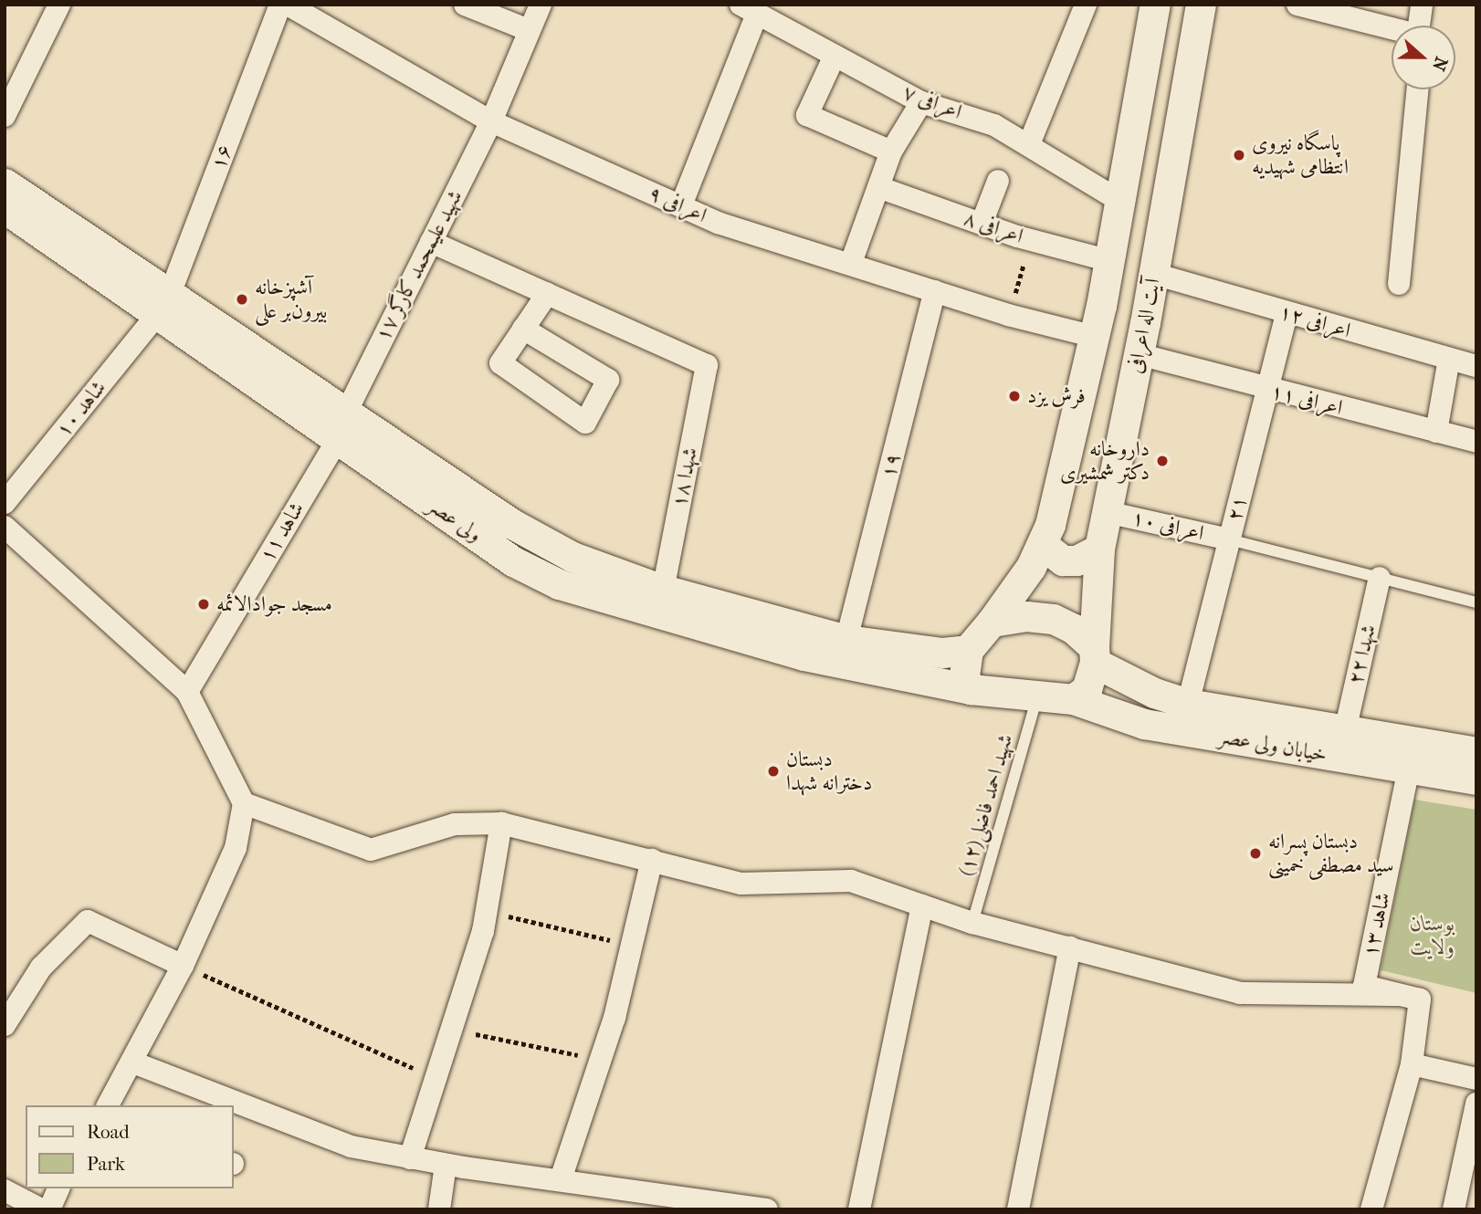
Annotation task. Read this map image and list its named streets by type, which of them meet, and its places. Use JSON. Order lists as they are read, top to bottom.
{
  "streets": {
    "main road": ["آیت اله اعرافی", "ولی عصر", "خیابان ولی عصر"],
    "street": [
      "اعرافی ۷",
      "۱۶",
      "اعرافی ۹",
      "اعرافی ۸",
      "شهید علیمحمد کارگر ۱۷",
      "اعرافی ۱۲",
      "اعرافی ۱۱",
      "شاهد ۱۰",
      "۱۹",
      "شهدا ۱۸",
      "۲۱",
      "اعرافی ۱۰",
      "شاهد ۱۱",
      "شهدا ۲۲",
      "شاهد ۱۳"
    ],
    "lane": ["شهید احمد فاضلی(۱۲)"]
  },
  "crossings": [
    ["۱۶", "اعرافی ۹"],
    ["۱۶", "شاهد ۱۰"],
    ["۱۶", "ولی عصر"],
    ["اعرافی ۹", "شهید علیمحمد کارگر ۱۷"],
    ["اعرافی ۹", "۱۹"],
    ["شهید علیمحمد کارگر ۱۷", "ولی عصر"],
    ["شهید علیمحمد کارگر ۱۷", "شاهد ۱۱"],
    ["اعرافی ۱۲", "آیت اله اعرافی"],
    ["اعرافی ۱۲", "۲۱"],
    ["آیت اله اعرافی", "اعرافی ۱۱"],
    ["آیت اله اعرافی", "ولی عصر"],
    ["آیت اله اعرافی", "اعرافی ۱۰"],
    ["آیت اله اعرافی", "خیابان ولی عصر"],
    ["آیت اله اعرافی", "شهید احمد فاضلی(۱۲)"],
    ["اعرافی ۱۱", "۲۱"],
    ["شاهد ۱۰", "ولی عصر"],
    ["۱۹", "ولی عصر"],
    ["شهدا ۱۸", "ولی عصر"],
    ["۲۱", "اعرافی ۱۰"],
    ["۲۱", "خیابان ولی عصر"],
    ["ولی عصر", "شاهد ۱۱"],
    ["ولی عصر", "خیابان ولی عصر"],
    ["ولی عصر", "شهید احمد فاضلی(۱۲)"],
    ["شهدا ۲۲", "خیابان ولی عصر"],
    ["خیابان ولی عصر", "شهید احمد فاضلی(۱۲)"],
    ["خیابان ولی عصر", "شاهد ۱۳"]
  ],
  "parks": ["بوستان ولایت"],
  "places": [
    "پاسگاه نیروی انتظامی شهیدیه",
    "آشپزخانه بیرون‌بر علی",
    "فرش یزد",
    "داروخانه دکتر شمشیری",
    "مسجد جوادالائمه",
    "دبستان دخترانه شهدا",
    "دبستان پسرانه سید مصطفی خمینی"
  ],
  "legend": ["Road", "Park"],
  "north": "right"
}
